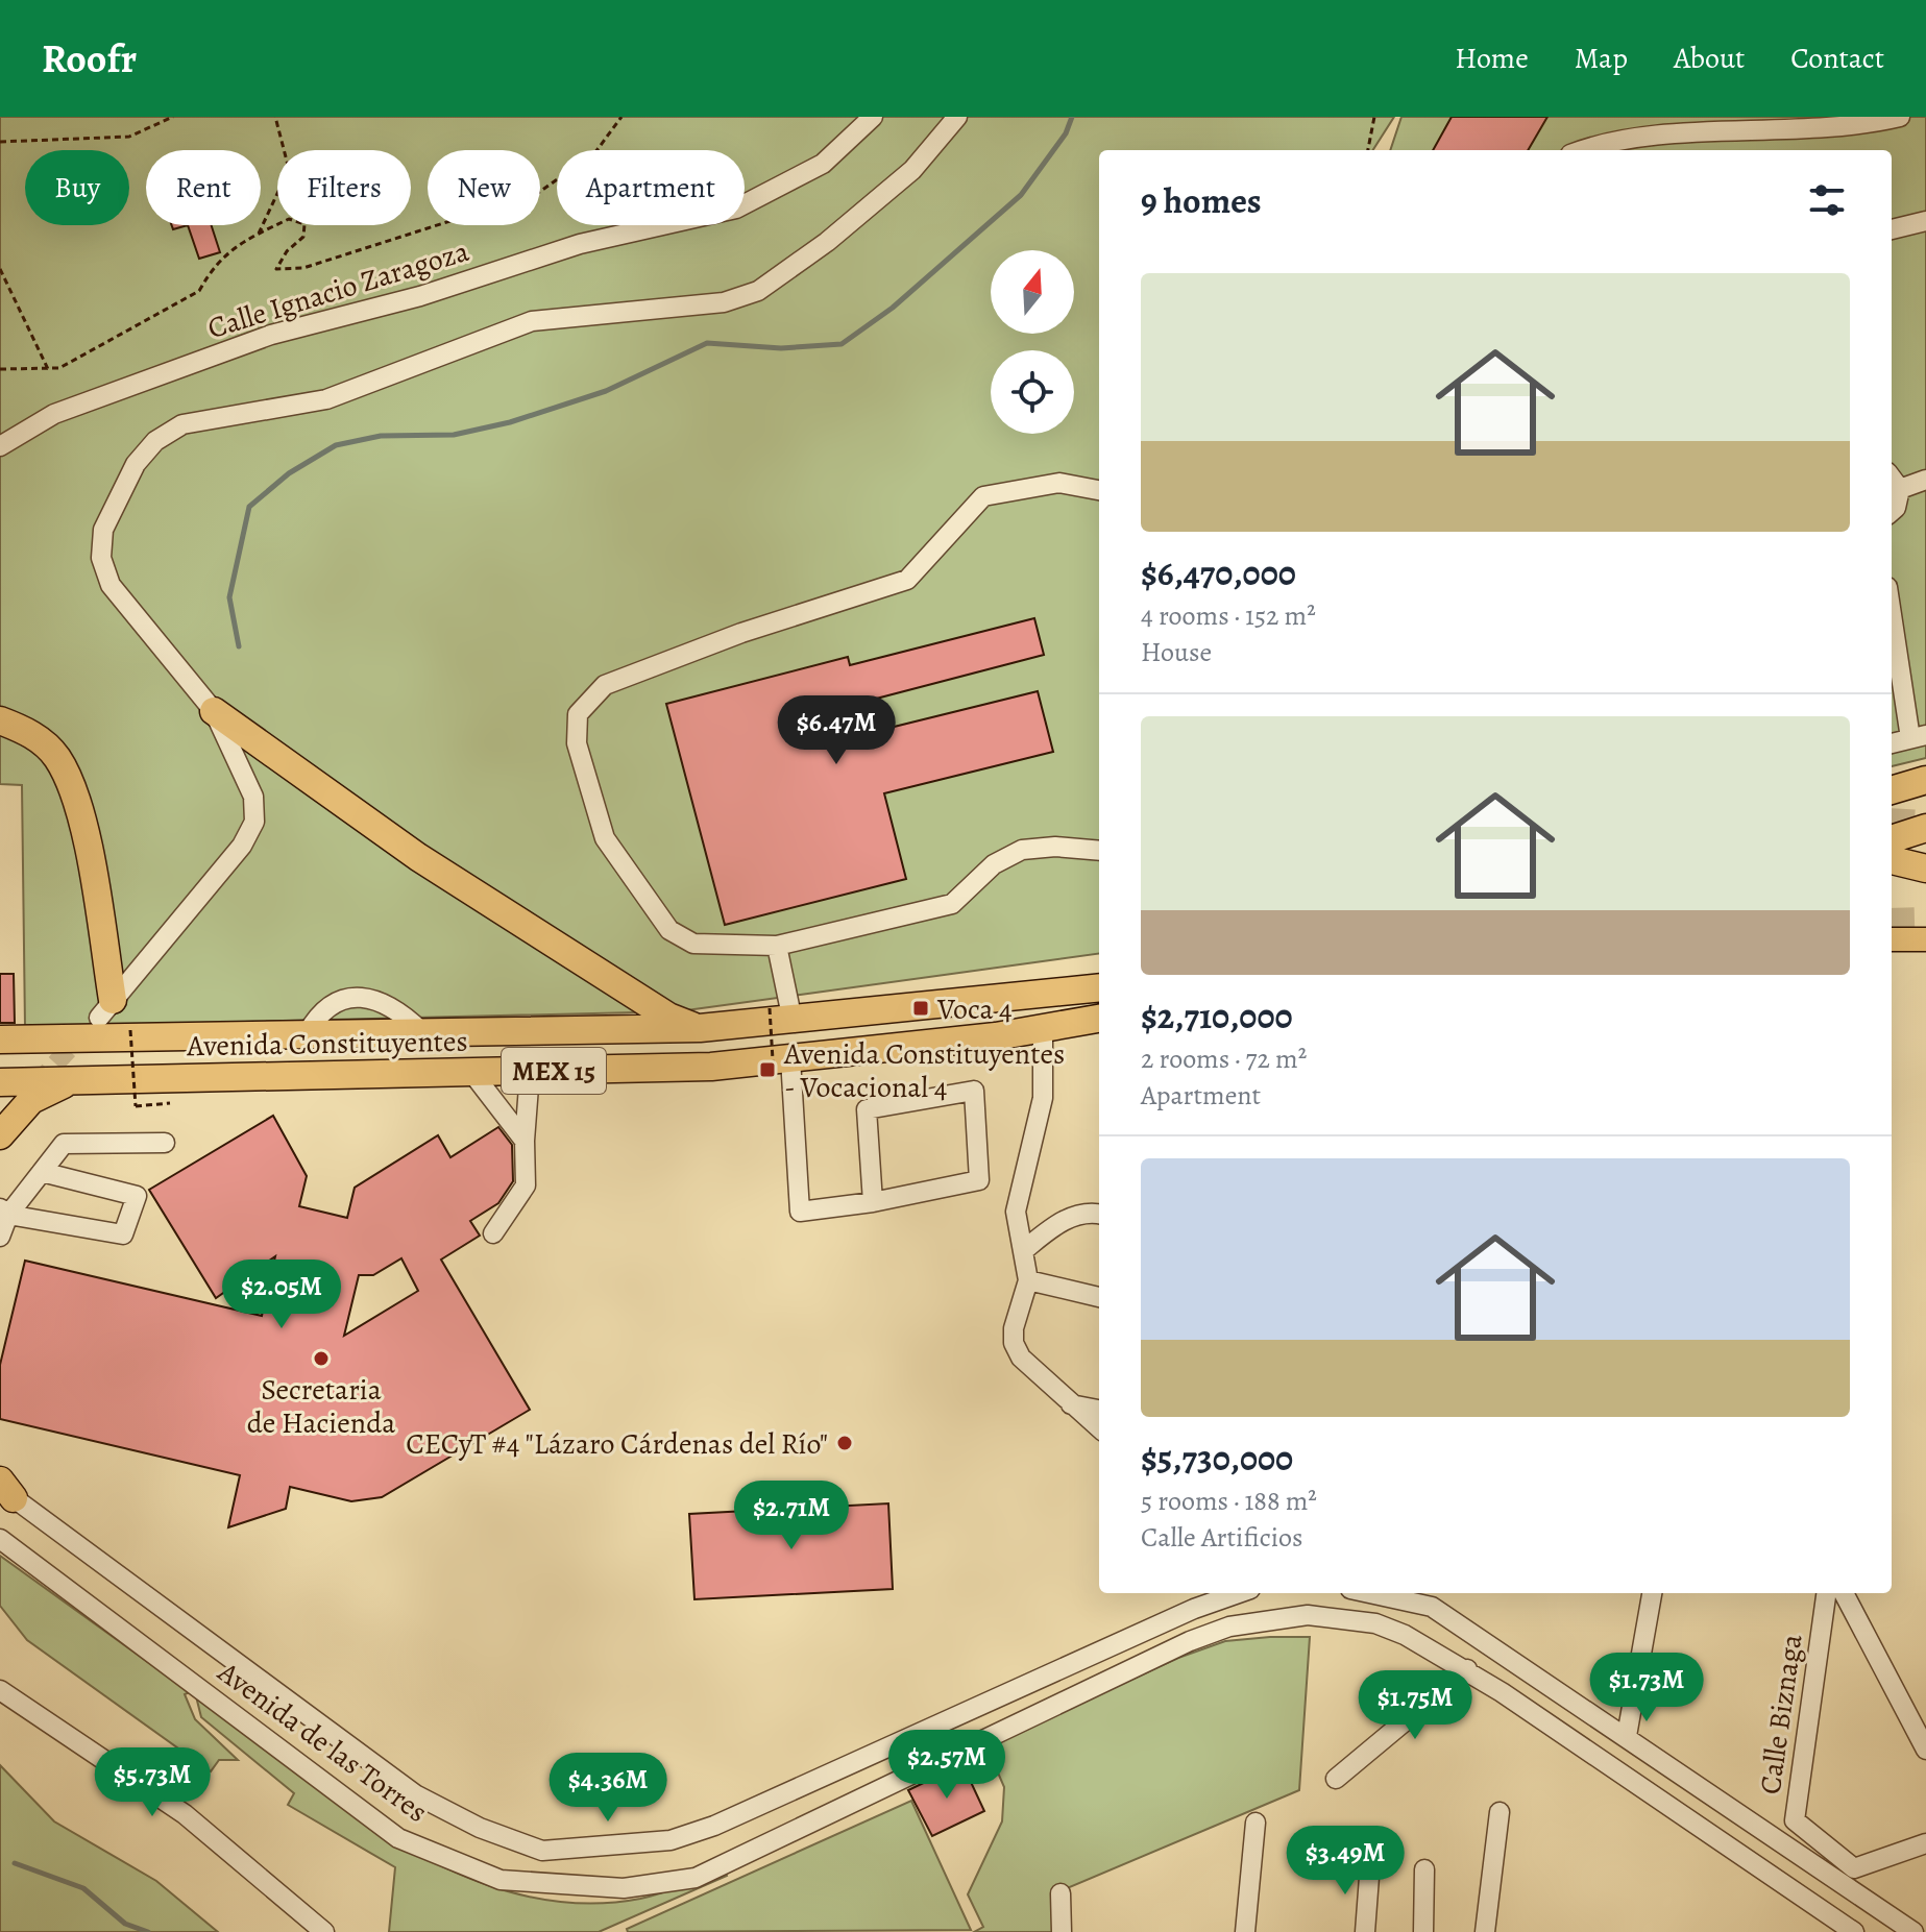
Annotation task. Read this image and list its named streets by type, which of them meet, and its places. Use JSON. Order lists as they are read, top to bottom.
{
  "streets": {
    "highway": ["Avenida Constituyentes", "MEX 15"],
    "street": ["Calle Ignacio Zaragoza", "Calle Biznaga", "Avenida de las Torres"]
  },
  "places": {
    "transit": ["Voca 4", "Avenida Constituyentes - Vocacional 4"],
    "other": ["Secretaria de Hacienda", "CECyT #4 \"Lázaro Cárdenas del Río\""]
  },
  "north": "top",
  "page": {
    "header": "Roofr",
    "nav": [
      "Home",
      "Map",
      "About",
      "Contact"
    ],
    "chip": [
      "Buy",
      "Rent",
      "Filters",
      "New",
      "Apartment"
    ],
    "heading": "9 homes",
    "list": [
      {
        "name": "$6,470,000",
        "note": "4 rooms · 152 m² · House"
      },
      {
        "name": "$2,710,000",
        "note": "2 rooms · 72 m² · Apartment"
      },
      {
        "name": "$5,730,000",
        "note": "5 rooms · 188 m² · Calle Artificios"
      }
    ],
    "price": [
      "$6.47M",
      "$2.05M",
      "$2.71M",
      "$1.73M",
      "$1.75M",
      "$2.57M",
      "$5.73M",
      "$4.36M",
      "$3.49M"
    ]
  }
}
